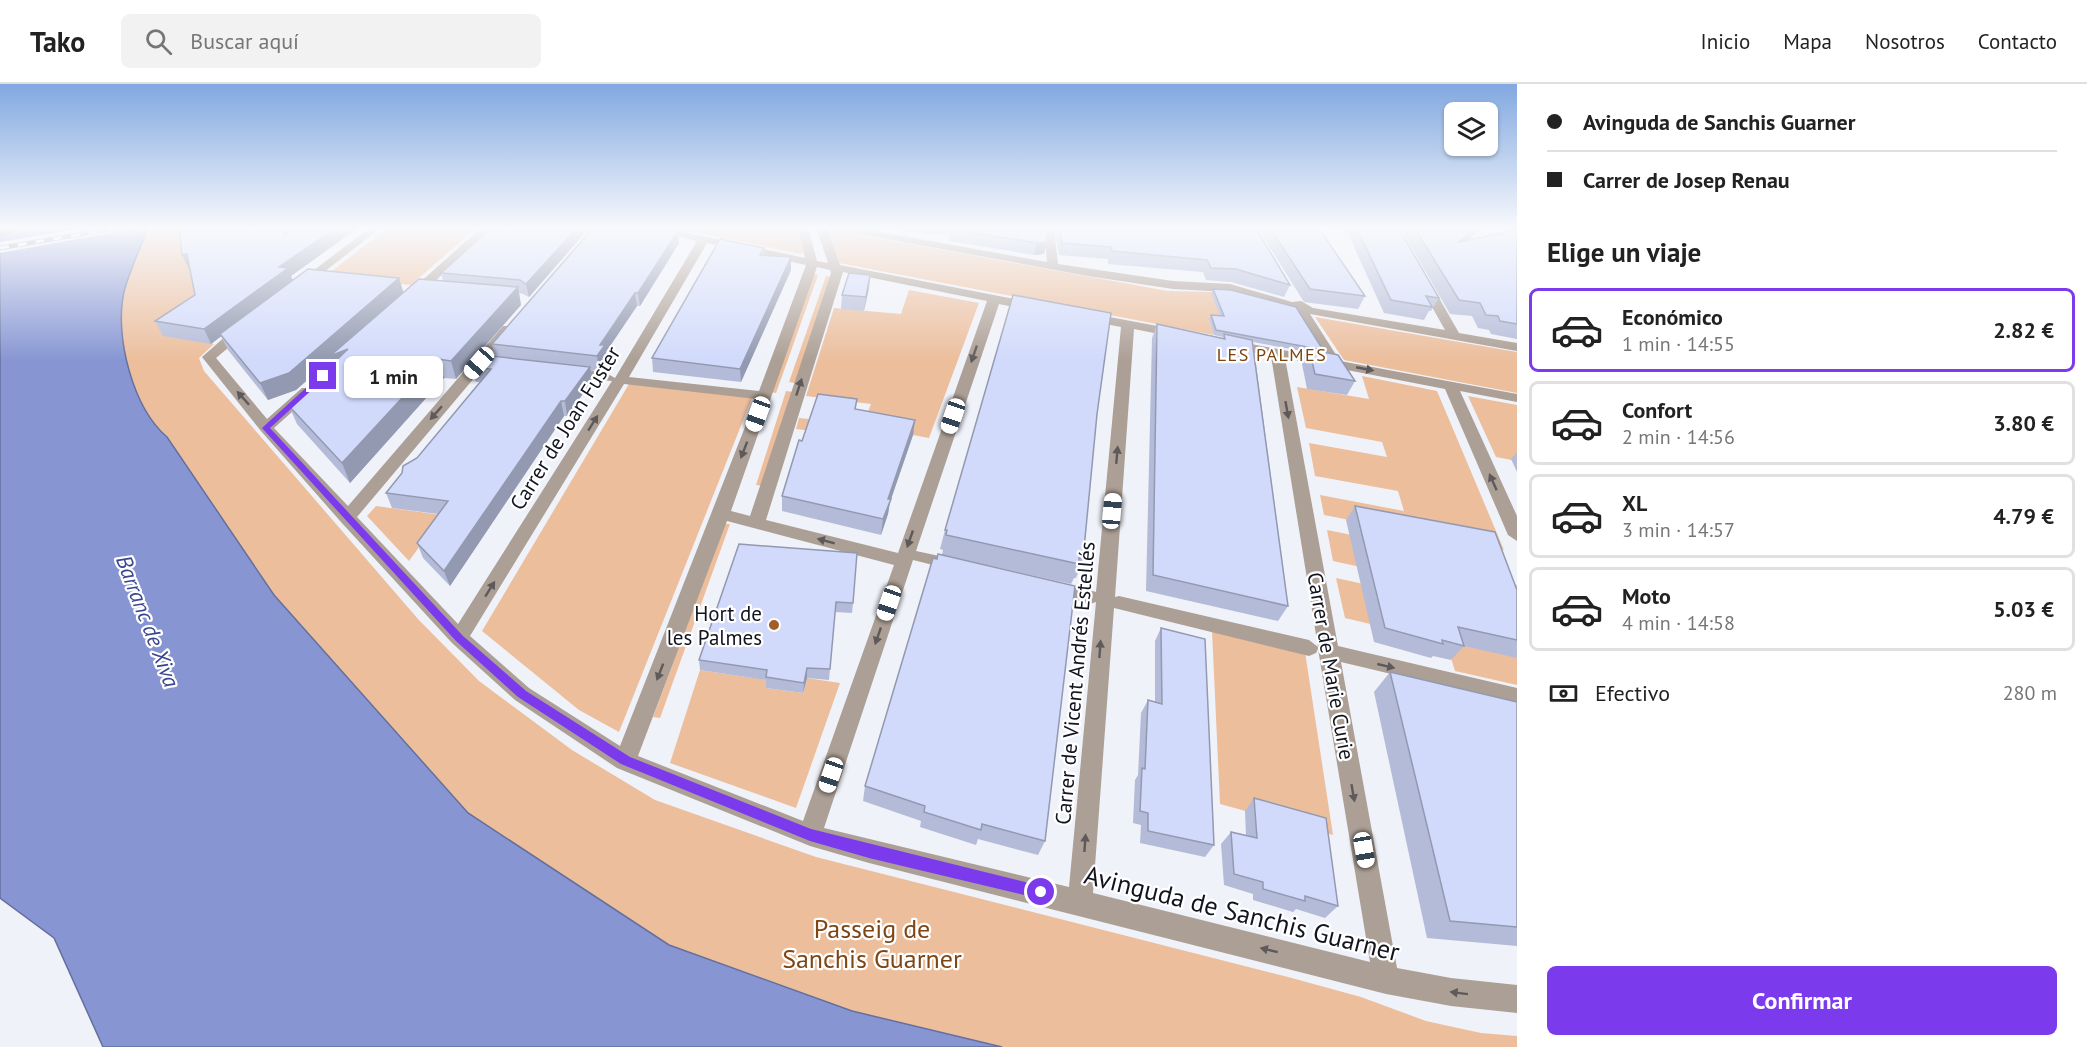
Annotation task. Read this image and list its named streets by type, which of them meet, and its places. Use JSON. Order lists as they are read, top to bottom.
{
  "streets": {
    "street": [
      "Carrer de Joan Fuster",
      "Carrer de Marie Curie",
      "Carrer de Vicent Andrés Estellés",
      "Avinguda de Sanchis Guarner"
    ]
  },
  "crossings": [
    ["Carrer de Joan Fuster", "Avinguda de Sanchis Guarner"],
    ["Carrer de Marie Curie", "Avinguda de Sanchis Guarner"],
    ["Carrer de Vicent Andrés Estellés", "Avinguda de Sanchis Guarner"]
  ],
  "one_way": ["Carrer de Marie Curie", "Carrer de Vicent Andrés Estellés"],
  "districts": ["LES PALMES"],
  "water": ["Barranc de Xiva"],
  "parks": ["Passeig de Sanchis Guarner"],
  "places": ["Hort de les Palmes"],
  "page": {
    "header": "Tako",
    "search": "Buscar aquí",
    "nav": [
      "Inicio",
      "Mapa",
      "Nosotros",
      "Contacto"
    ],
    "banner": ["Avinguda de Sanchis Guarner", "Carrer de Josep Renau"],
    "heading": "Elige un viaje",
    "list": [
      {
        "name": "Económico",
        "note": "1 min · 14:55",
        "value": "2.82 €"
      },
      {
        "name": "Confort",
        "note": "2 min · 14:56",
        "value": "3.80 €"
      },
      {
        "name": "XL",
        "note": "3 min · 14:57",
        "value": "4.79 €"
      },
      {
        "name": "Moto",
        "note": "4 min · 14:58",
        "value": "5.03 €"
      }
    ],
    "bubble": "1 min",
    "pay": ["Efectivo", "280 m"],
    "buttons": "Confirmar"
  }
}
